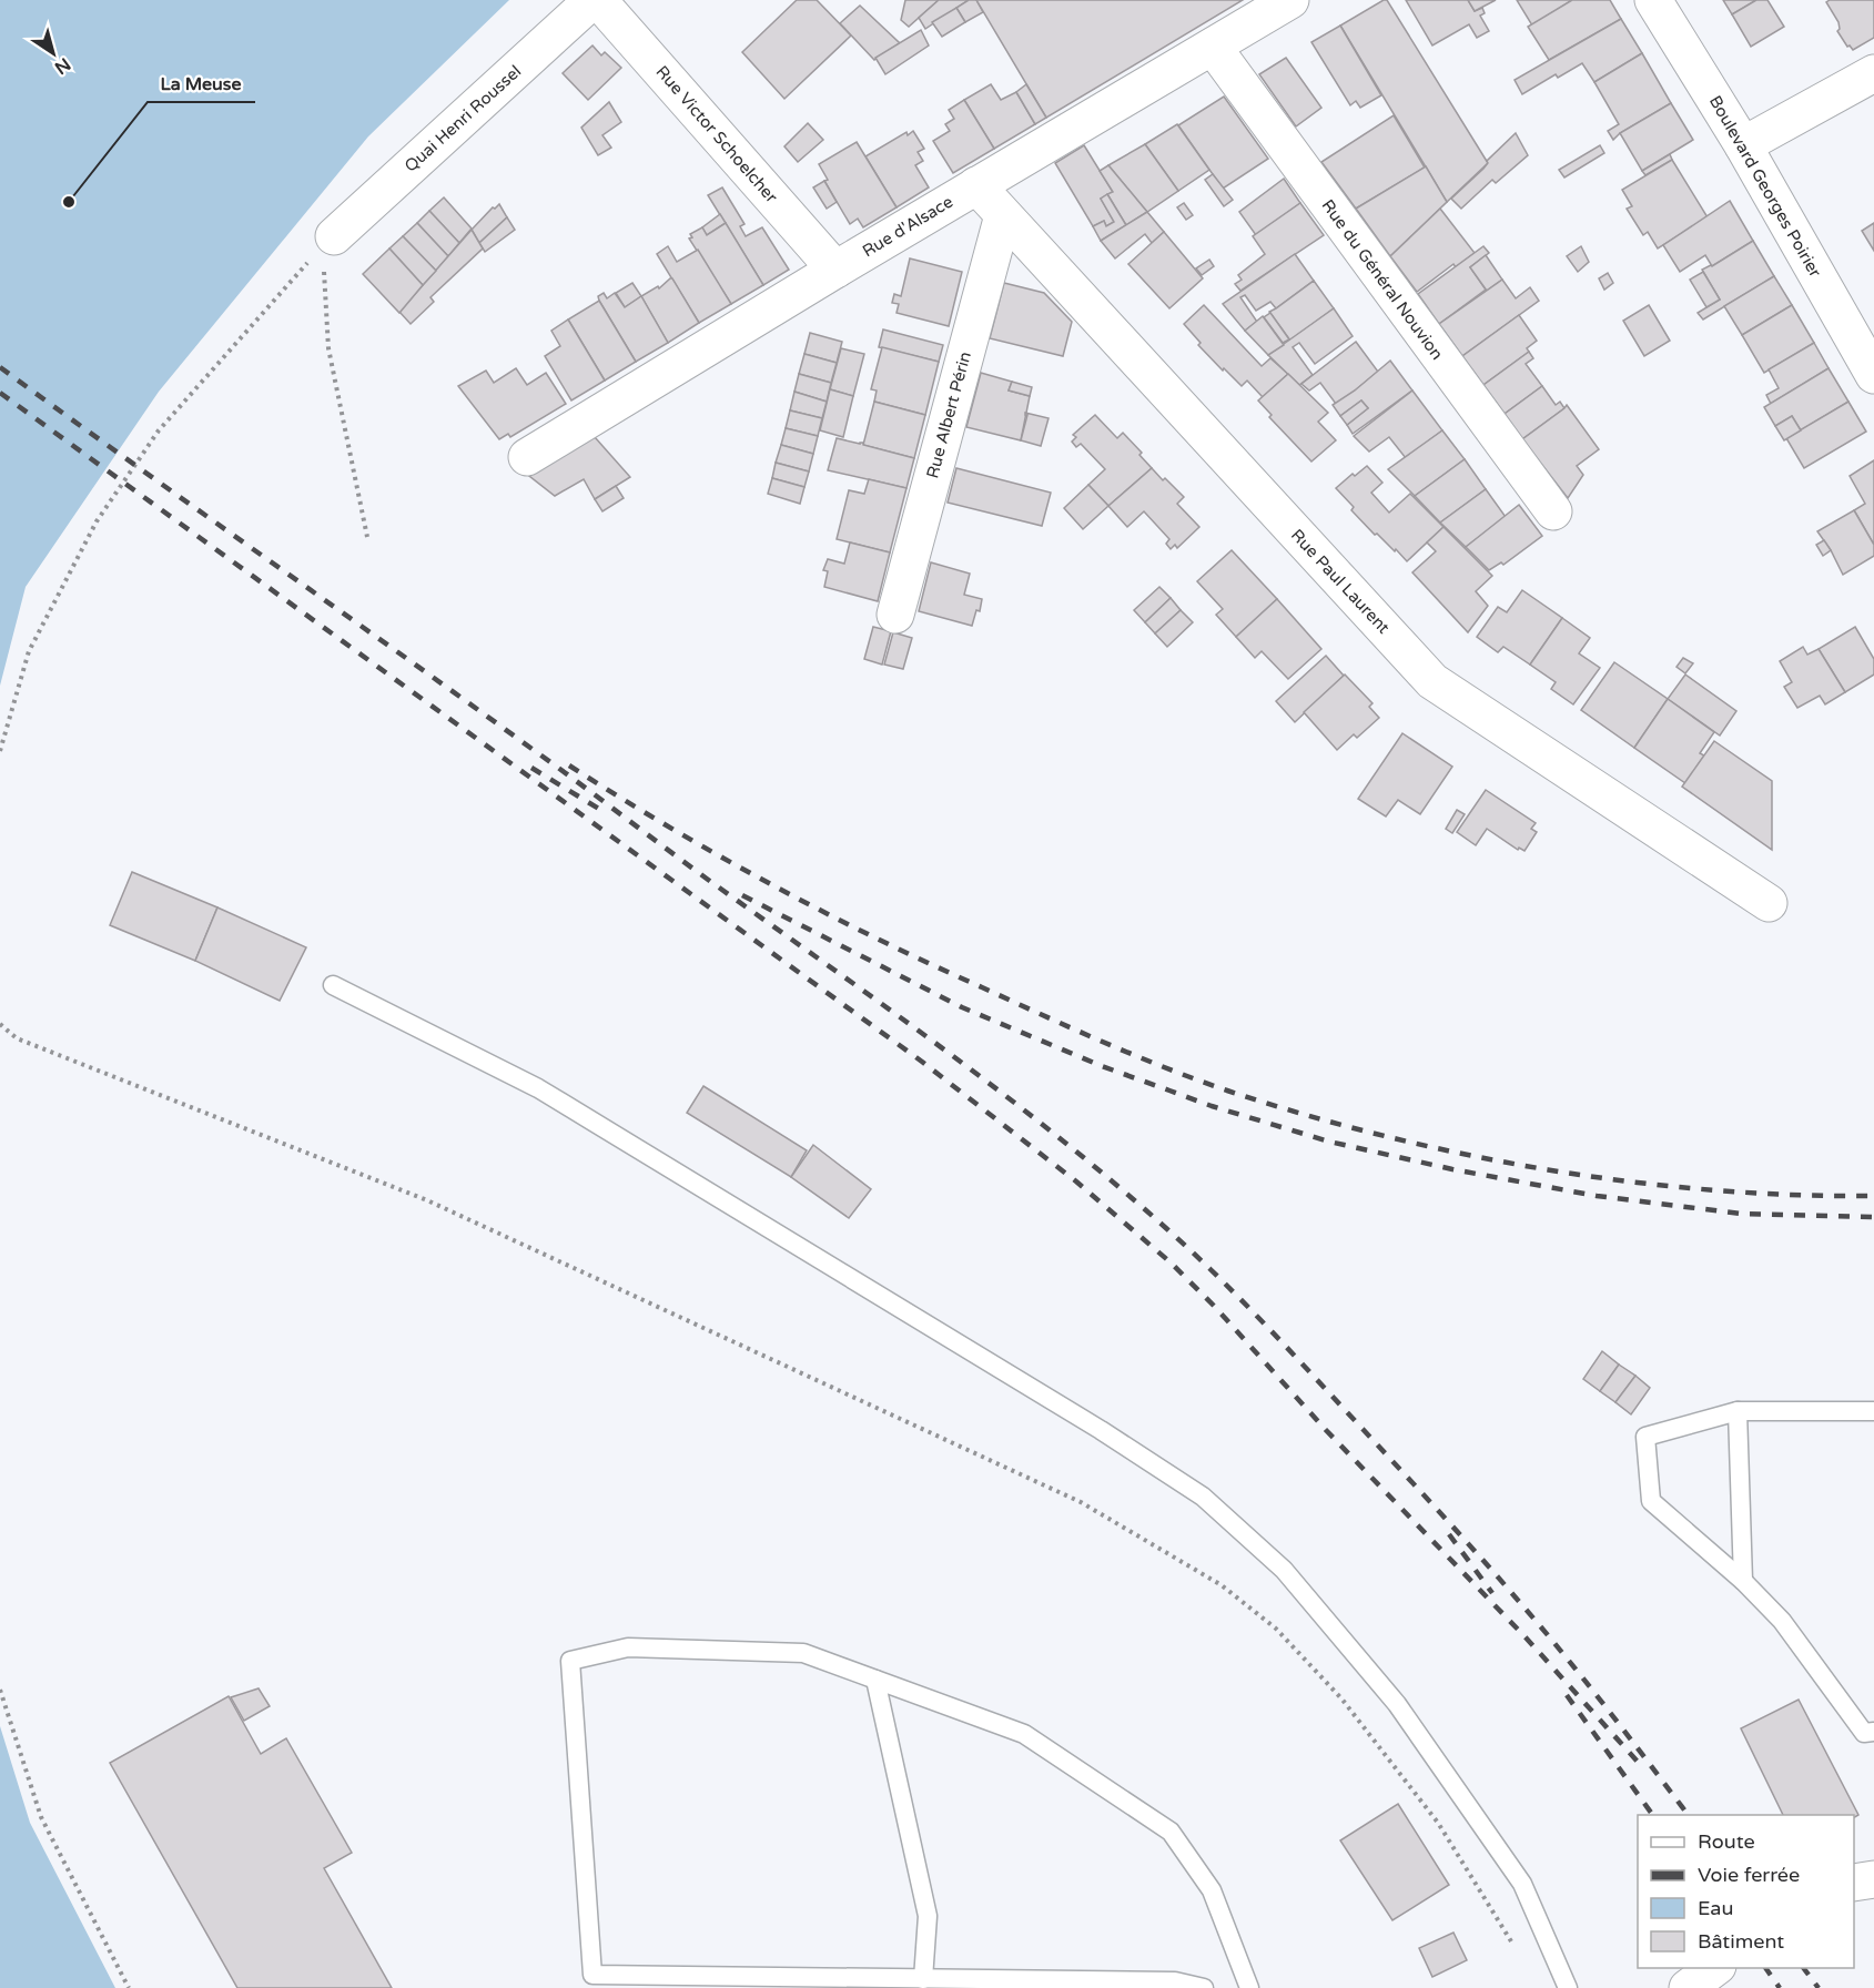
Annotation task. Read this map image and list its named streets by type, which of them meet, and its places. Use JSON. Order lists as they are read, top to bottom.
{
  "streets": {
    "street": [
      "Quai Henri Roussel",
      "Rue Victor Schoelcher",
      "Boulevard Georges Poirier",
      "Rue d'Alsace",
      "Rue du Général Nouvion",
      "Rue Albert Périn",
      "Rue Paul Laurent"
    ]
  },
  "crossings": [
    ["Rue Victor Schoelcher", "Rue d'Alsace"],
    ["Rue d'Alsace", "Rue du Général Nouvion"],
    ["Rue d'Alsace", "Rue Paul Laurent"],
    ["Rue Albert Périn", "Rue Paul Laurent"]
  ],
  "places": ["La Meuse"],
  "legend": [
    "Route",
    "Voie ferrée",
    "Eau",
    "Bâtiment"
  ],
  "north": "bottom right"
}
